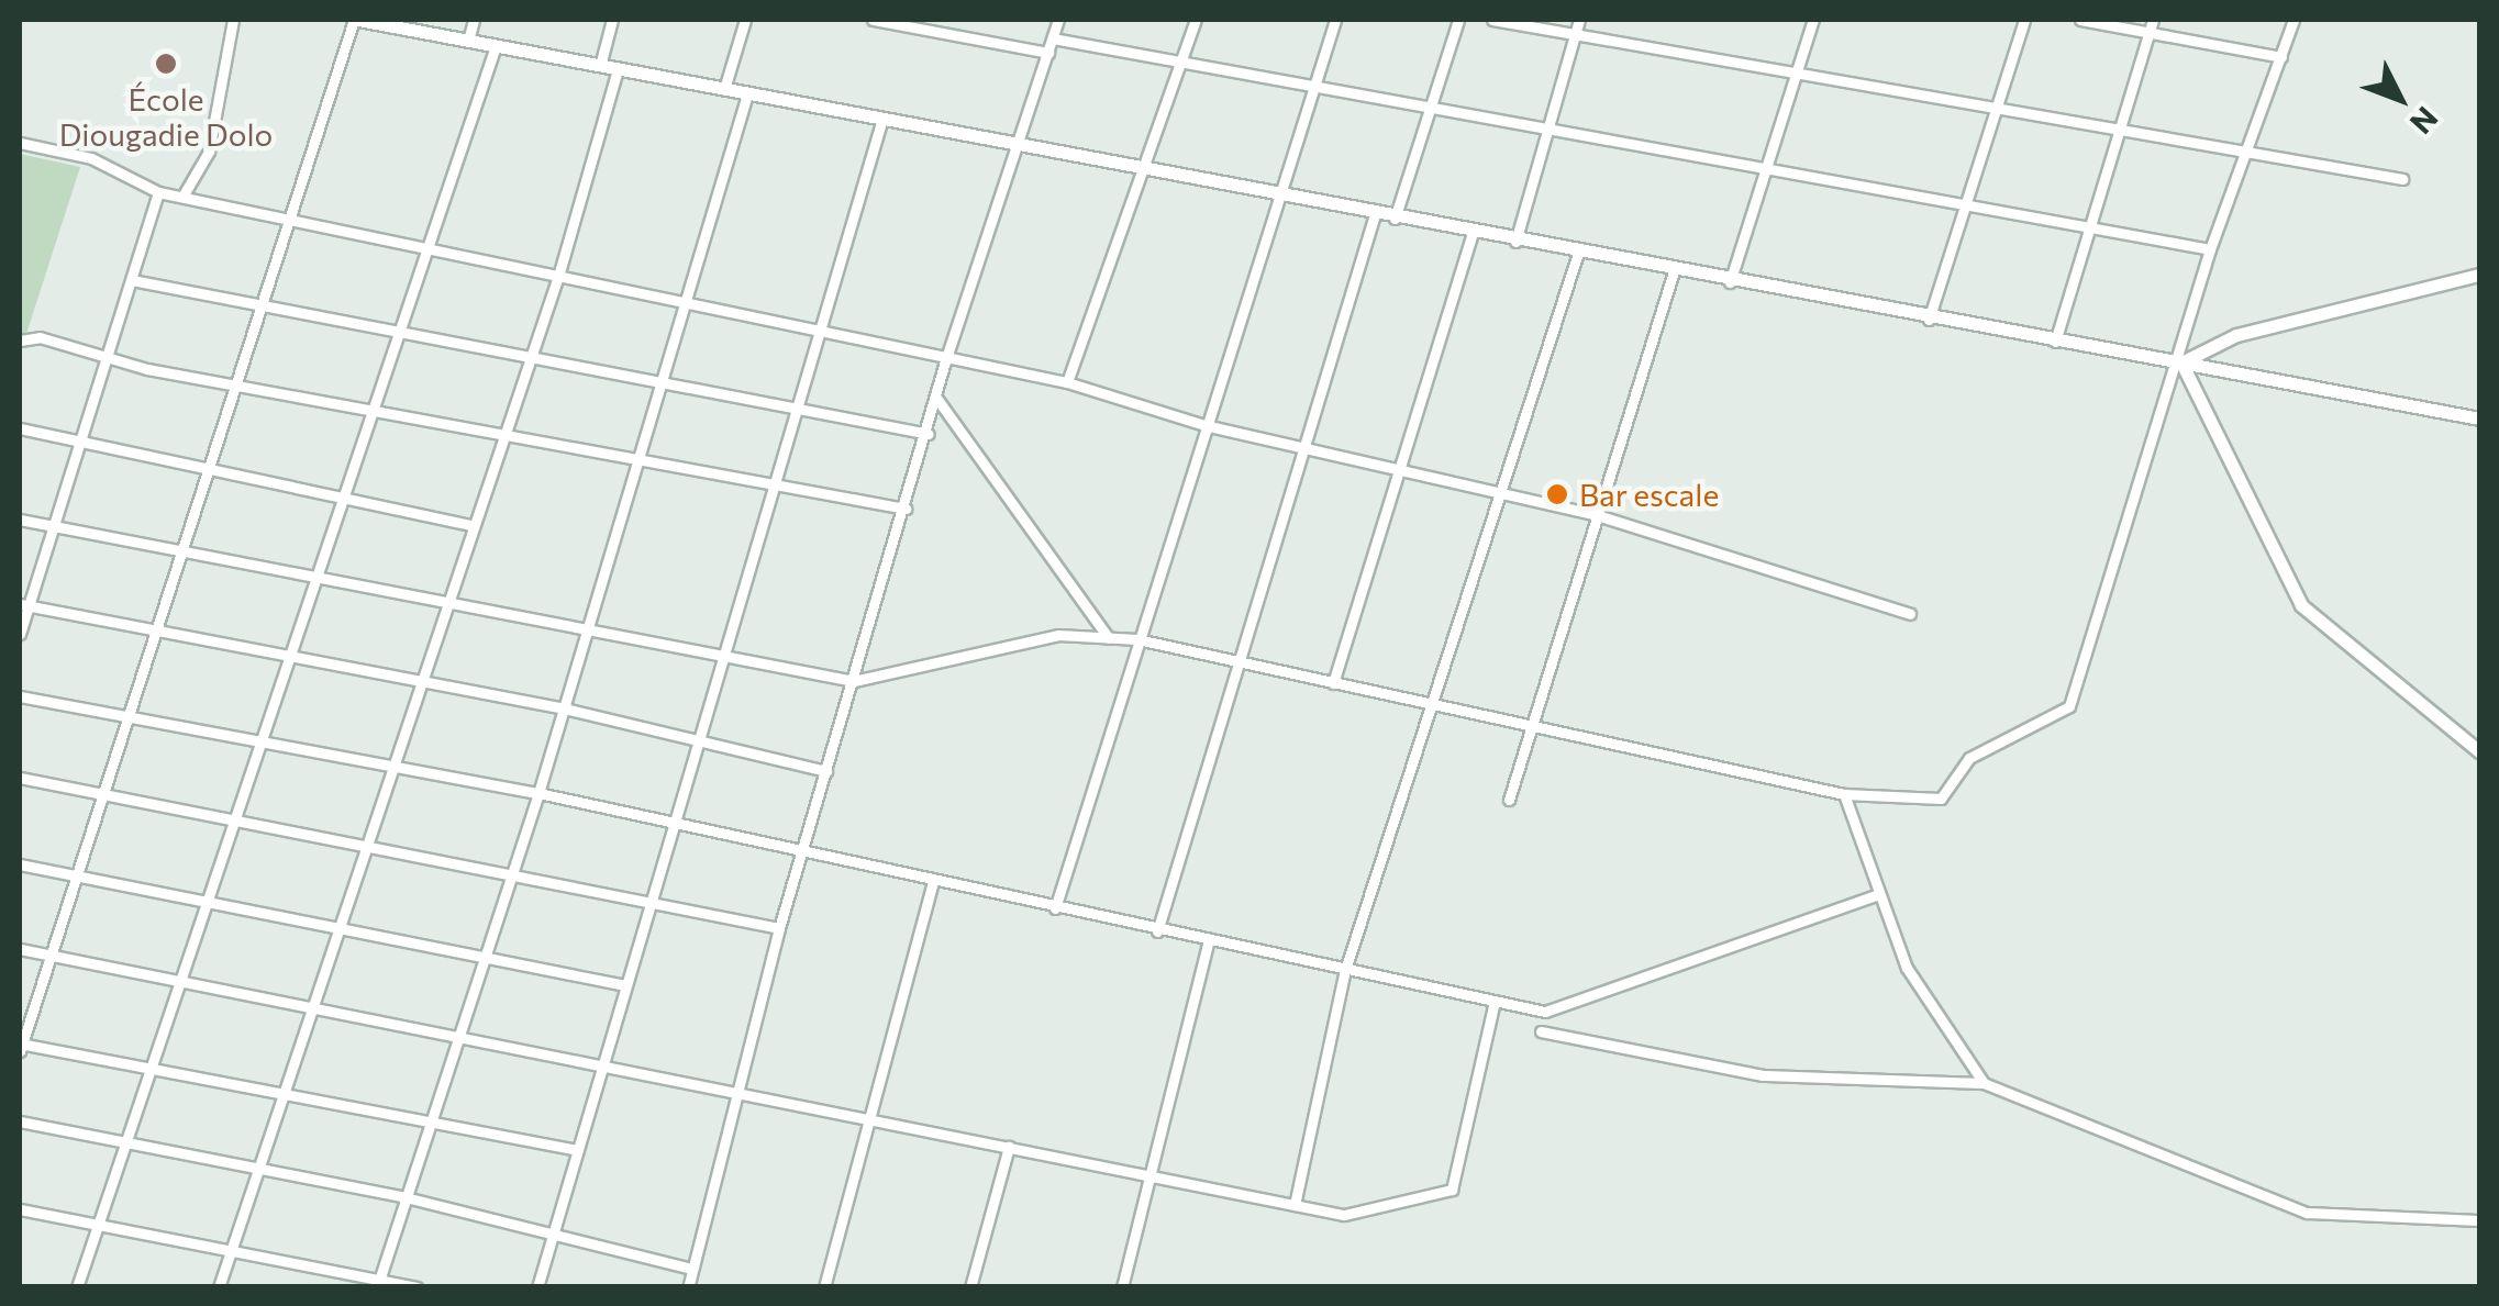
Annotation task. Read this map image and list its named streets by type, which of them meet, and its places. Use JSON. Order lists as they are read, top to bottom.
{
  "places": ["École Diougadie Dolo", "Bar escale"],
  "north": "bottom right"
}
